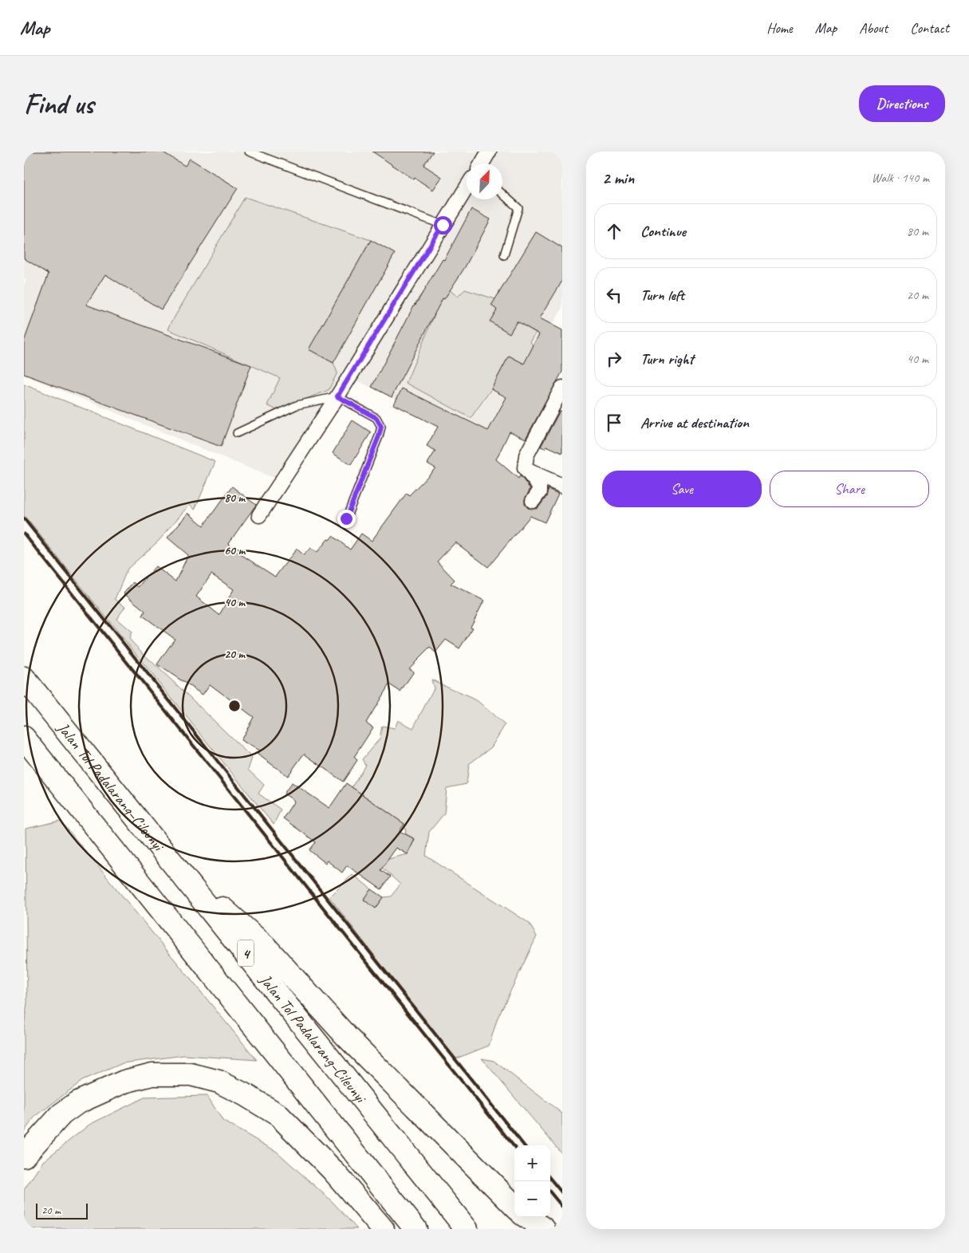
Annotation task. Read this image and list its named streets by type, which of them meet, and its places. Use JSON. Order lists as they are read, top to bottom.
{
  "streets": {
    "highway": ["Jalan Tol Padalarang–Cileunyi", "4"]
  },
  "scale_bar": "20 m",
  "north": "top right",
  "page": {
    "header": "Map",
    "nav": [
      "Home",
      "Map",
      "About",
      "Contact"
    ],
    "buttons": [
      "Directions",
      ["Save", "Share"]
    ],
    "title": "Find us",
    "heading": ["2 min", "Walk · 140 m"],
    "list": [
      ["Continue", "80 m"],
      ["Turn left", "20 m"],
      ["Turn right", "40 m"],
      "Arrive at destination"
    ],
    "map_buttons": ["+", "−"],
    "scale": "20 m"
  },
  "rings": [
    "80 m",
    "60 m",
    "40 m",
    "20 m"
  ]
}
